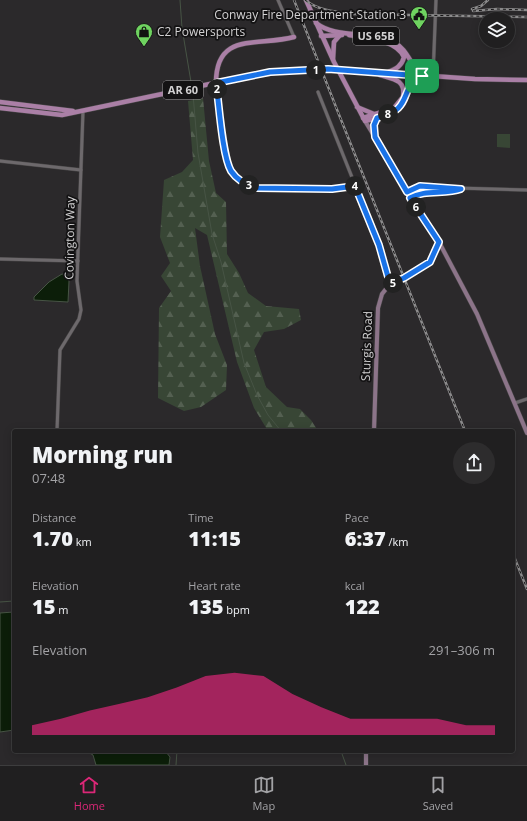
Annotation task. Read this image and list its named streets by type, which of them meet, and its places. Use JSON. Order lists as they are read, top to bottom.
{
  "streets": {
    "main road": ["US 65B", "AR 60", "Sturgis Road"],
    "street": ["Covington Way"]
  },
  "crossings": [
    ["US 65B", "AR 60"],
    ["AR 60", "Covington Way"]
  ],
  "places": {
    "public building": ["Conway Fire Department Station 3"],
    "shop": ["C2 Powersports"]
  },
  "page": {
    "pins": [
      "1",
      "2",
      "8",
      "3",
      "4",
      "6",
      "5"
    ],
    "heading": ["Morning run", "07:48"],
    "stats": [
      ["Distance", "1.70 km"],
      ["Time", "11:15"],
      ["Pace", "6:37 /km"],
      ["Elevation", "15 m"],
      ["Heart rate", "135 bpm"],
      ["kcal", "122"]
    ],
    "chart": ["Elevation", "291–306 m"],
    "tabs": ["Home", "Map", "Saved"]
  }
}
